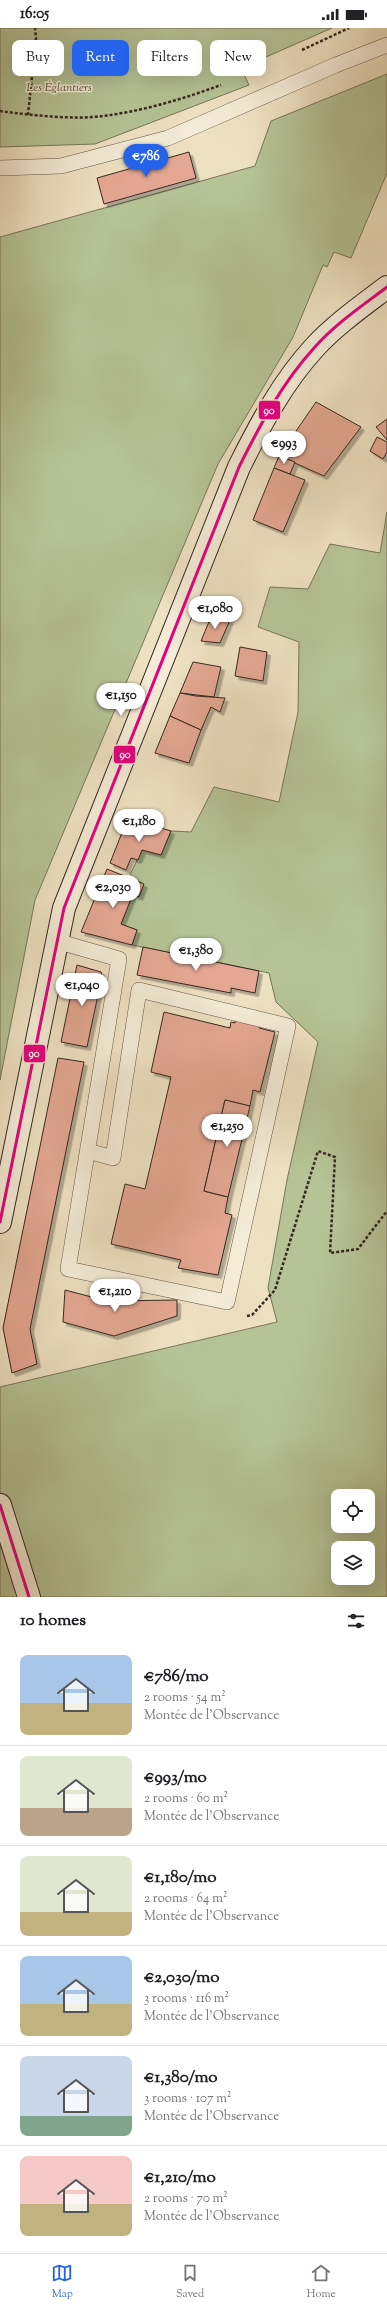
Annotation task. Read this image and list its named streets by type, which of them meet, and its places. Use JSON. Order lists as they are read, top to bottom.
{
  "parks": ["Les Églantiers"],
  "lines": ["transit line 90"],
  "page": {
    "status": "16:05",
    "chip": [
      "Buy",
      "Rent",
      "Filters",
      "New"
    ],
    "price": [
      "€786",
      "€993",
      "€1,080",
      "€1,150",
      "€1,180",
      "€2,030",
      "€1,380",
      "€1,040",
      "€1,250",
      "€1,210"
    ],
    "heading": "10 homes",
    "list": [
      {
        "name": "€786/mo",
        "note": "2 rooms · 54 m² · Montée de l'Observance"
      },
      {
        "name": "€993/mo",
        "note": "2 rooms · 60 m² · Montée de l'Observance"
      },
      {
        "name": "€1,180/mo",
        "note": "2 rooms · 64 m² · Montée de l'Observance"
      },
      {
        "name": "€2,030/mo",
        "note": "3 rooms · 116 m² · Montée de l'Observance"
      },
      {
        "name": "€1,380/mo",
        "note": "3 rooms · 107 m² · Montée de l'Observance"
      },
      {
        "name": "€1,210/mo",
        "note": "2 rooms · 70 m² · Montée de l'Observance"
      }
    ],
    "tabs": ["Map", "Saved", "Home"]
  }
}
